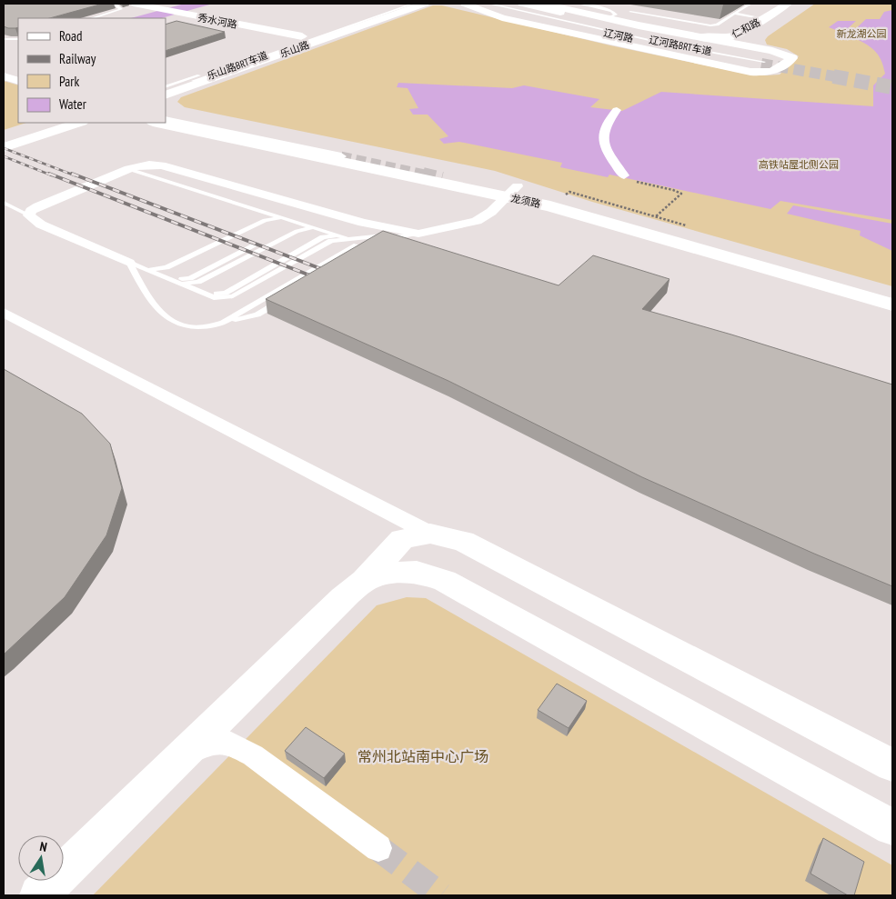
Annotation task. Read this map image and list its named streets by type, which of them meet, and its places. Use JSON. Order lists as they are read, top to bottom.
{
  "streets": {
    "main road": [
      "秀水河路",
      "仁和路",
      "辽河路",
      "乐山路",
      "龙须路"
    ],
    "lane": ["辽河路BRT车道", "乐山路BRT车道"]
  },
  "crossings": [
    ["秀水河路", "乐山路"],
    ["仁和路", "辽河路"],
    ["仁和路", "辽河路BRT车道"],
    ["辽河路", "辽河路BRT车道"]
  ],
  "parks": ["新龙湖公园", "高铁站屋北侧公园", "常州北站南中心广场"],
  "legend": [
    "Road",
    "Railway",
    "Park",
    "Water"
  ],
  "north": "top"
}
